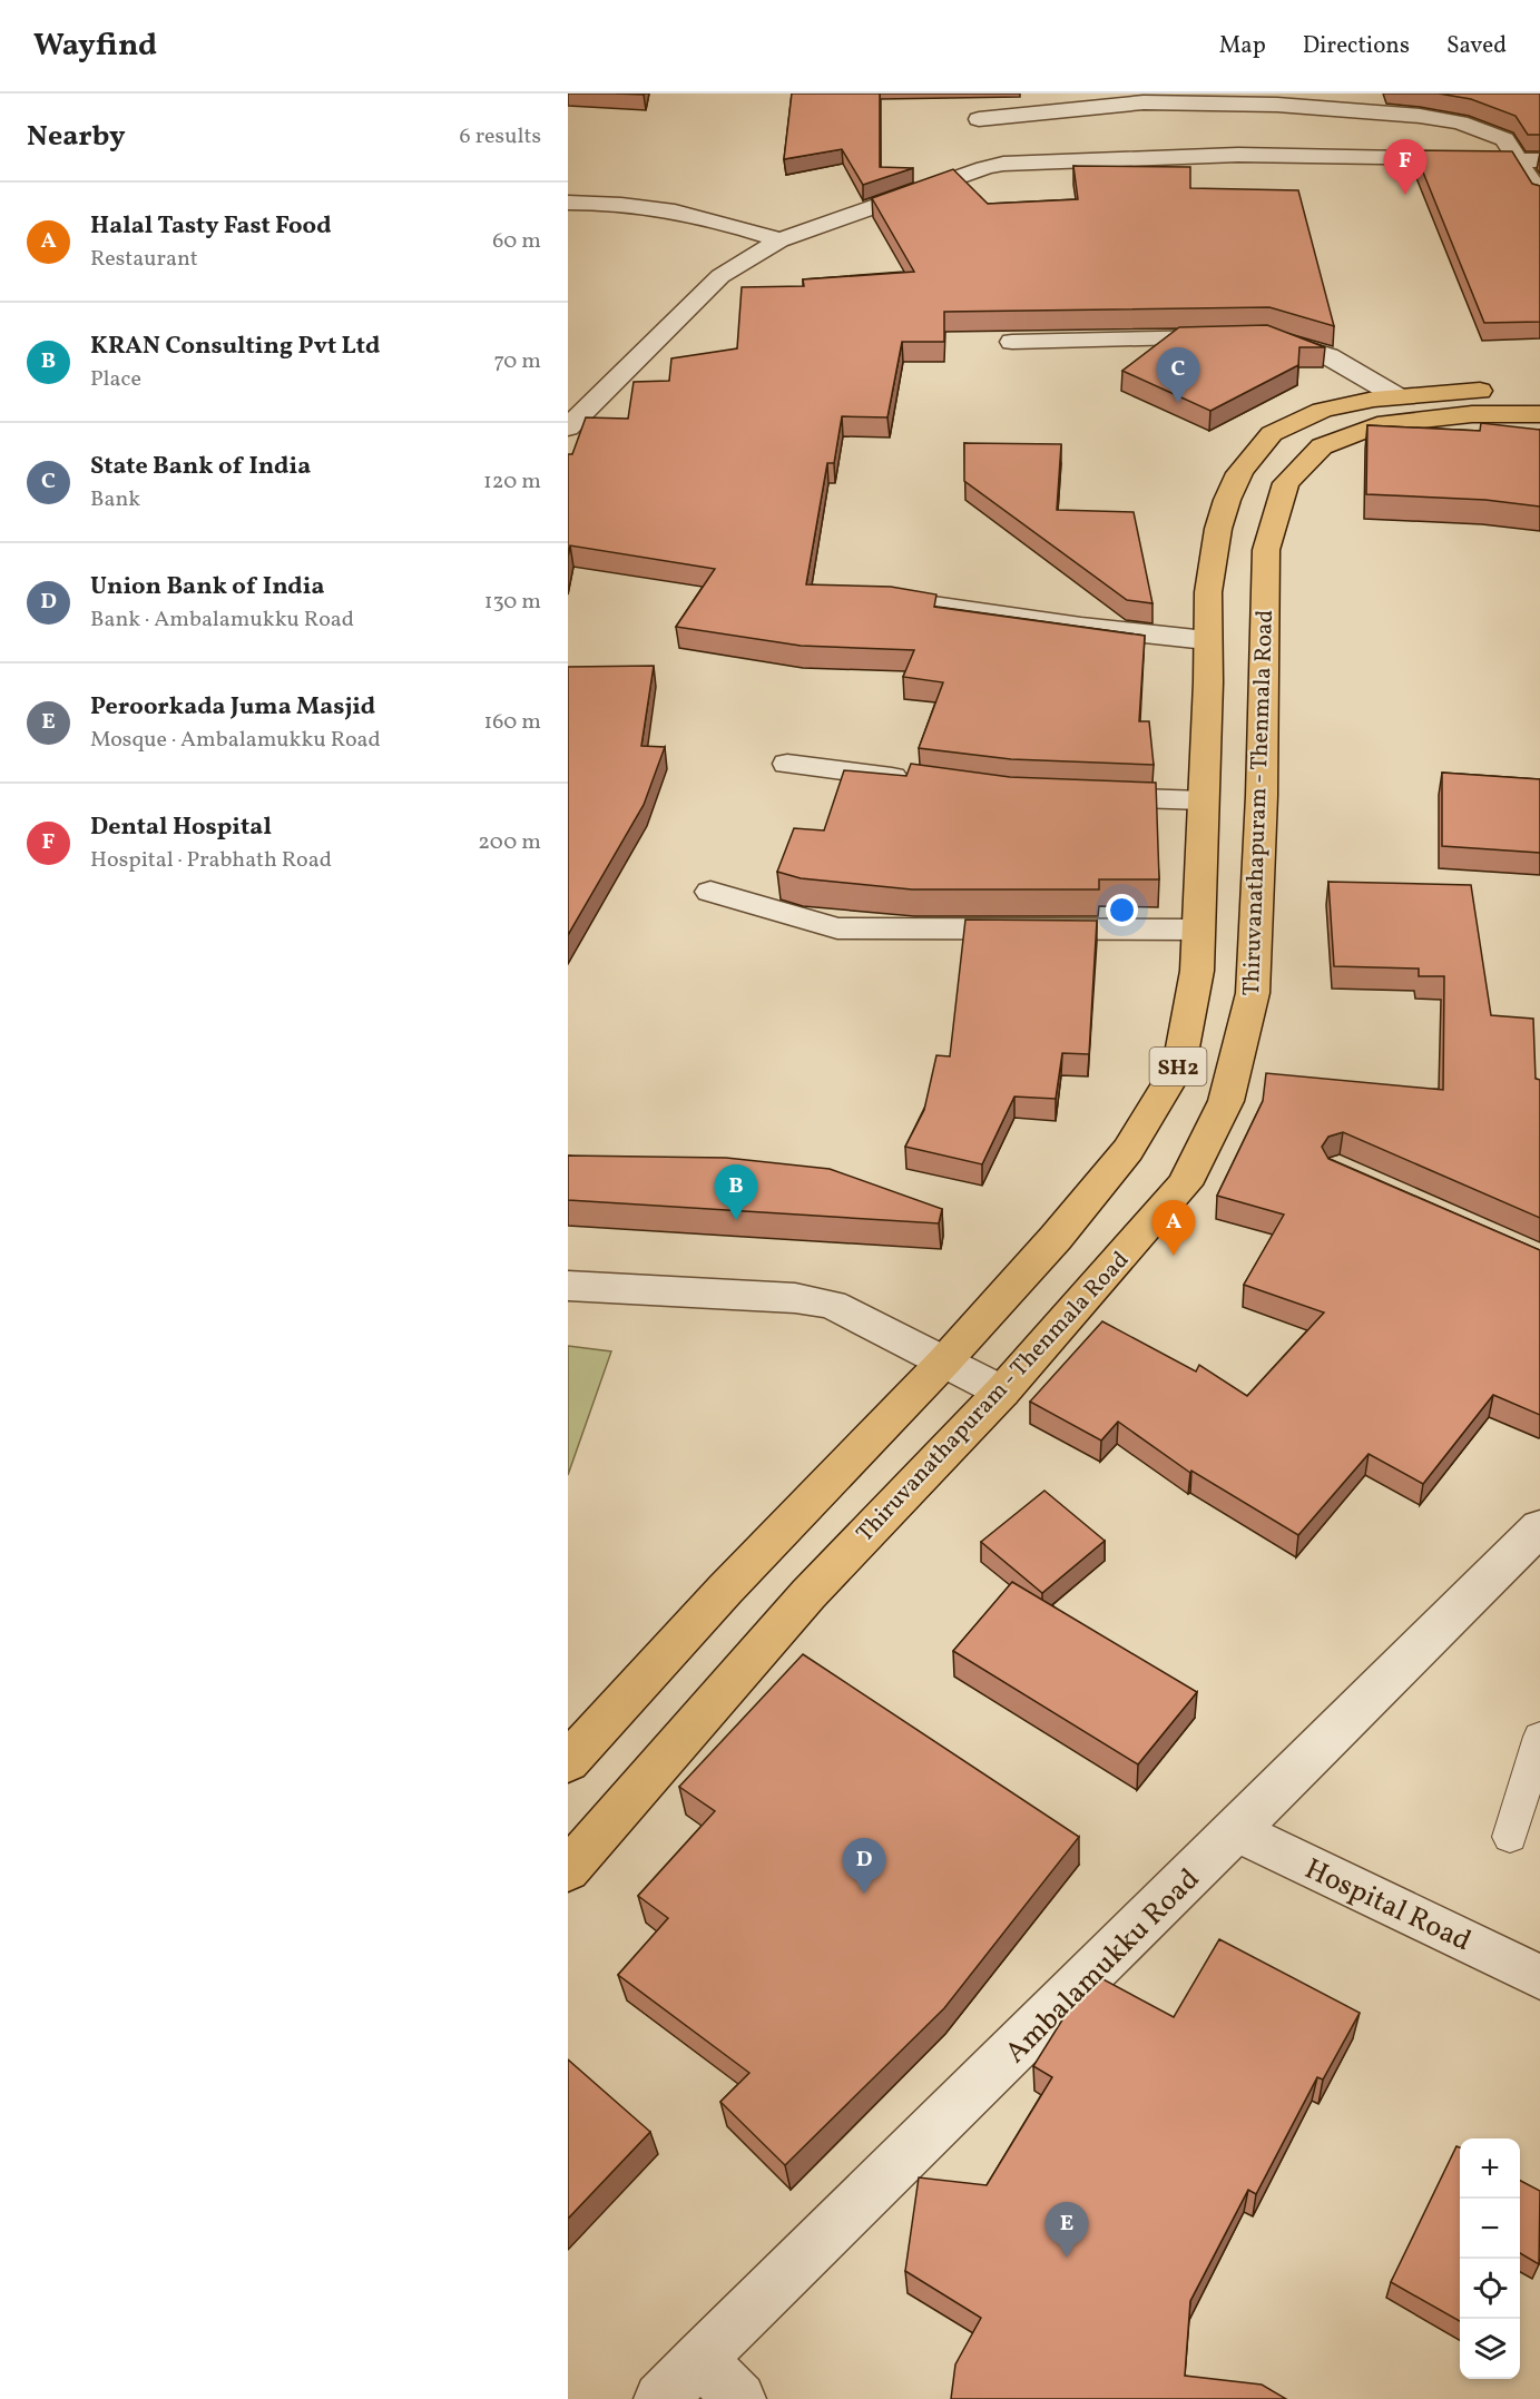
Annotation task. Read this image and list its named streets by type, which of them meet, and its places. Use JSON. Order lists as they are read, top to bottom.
{
  "streets": {
    "main road": ["Thiruvanathapuram - Thenmala Road", "SH2"],
    "street": ["Hospital Road", "Ambalamukku Road"]
  },
  "crossings": [
    ["Thiruvanathapuram - Thenmala Road", "SH2"],
    ["Hospital Road", "Ambalamukku Road"]
  ],
  "page": {
    "header": "Wayfind",
    "nav": ["Map", "Directions", "Saved"],
    "heading": ["Nearby", "6 results"],
    "pins": [
      "F",
      "C",
      "B",
      "A",
      "D",
      "E"
    ],
    "list": [
      {
        "mark": "A",
        "name": "Halal Tasty Fast Food",
        "note": "Restaurant",
        "value": "60 m"
      },
      {
        "mark": "B",
        "name": "KRAN Consulting Pvt Ltd",
        "note": "Place",
        "value": "70 m"
      },
      {
        "mark": "C",
        "name": "State Bank of India",
        "note": "Bank",
        "value": "120 m"
      },
      {
        "mark": "D",
        "name": "Union Bank of India",
        "note": "Bank · Ambalamukku Road",
        "value": "130 m"
      },
      {
        "mark": "E",
        "name": "Peroorkada Juma Masjid",
        "note": "Mosque · Ambalamukku Road",
        "value": "160 m"
      },
      {
        "mark": "F",
        "name": "Dental Hospital",
        "note": "Hospital · Prabhath Road",
        "value": "200 m"
      }
    ],
    "map_buttons": ["+", "−"]
  }
}
